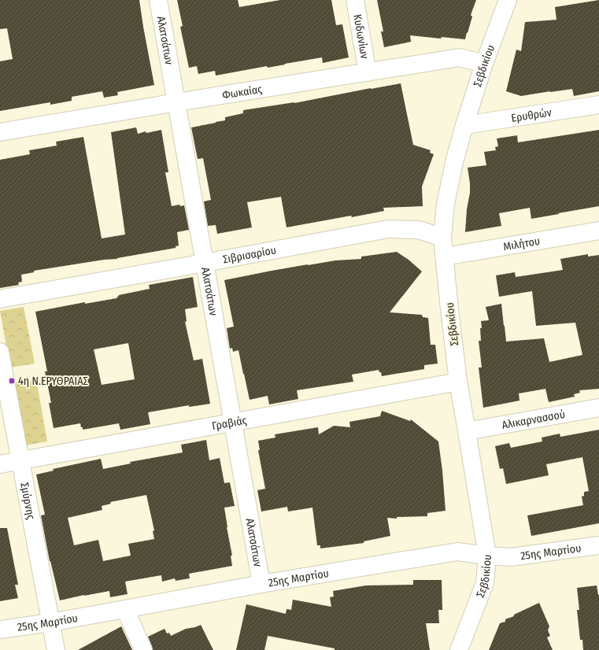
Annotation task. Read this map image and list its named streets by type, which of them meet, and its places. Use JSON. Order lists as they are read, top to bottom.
{
  "streets": {
    "street": [
      "Κυδωνίων",
      "Αλατσάτων",
      "Σεβδικίου",
      "Φωκαίας",
      "Ερυθρών",
      "Μιλήτου",
      "Σιβρισαρίου",
      "Αλικαρνασσού",
      "Γραβιάς",
      "Σμύρνης",
      "25ης Μαρτίου"
    ]
  },
  "crossings": [
    ["Κυδωνίων", "Φωκαίας"],
    ["Αλατσάτων", "Φωκαίας"],
    ["Αλατσάτων", "Σιβρισαρίου"],
    ["Αλατσάτων", "Γραβιάς"],
    ["Αλατσάτων", "25ης Μαρτίου"],
    ["Σεβδικίου", "Φωκαίας"],
    ["Σεβδικίου", "Ερυθρών"],
    ["Σεβδικίου", "Μιλήτου"],
    ["Σεβδικίου", "Σιβρισαρίου"],
    ["Σεβδικίου", "Αλικαρνασσού"],
    ["Σεβδικίου", "Γραβιάς"],
    ["Σεβδικίου", "25ης Μαρτίου"],
    ["Γραβιάς", "Σμύρνης"],
    ["Σμύρνης", "25ης Μαρτίου"]
  ],
  "places": {
    "transit": ["4η Ν.ΕΡΥΘΡΑΙΑΣ"]
  }
}
